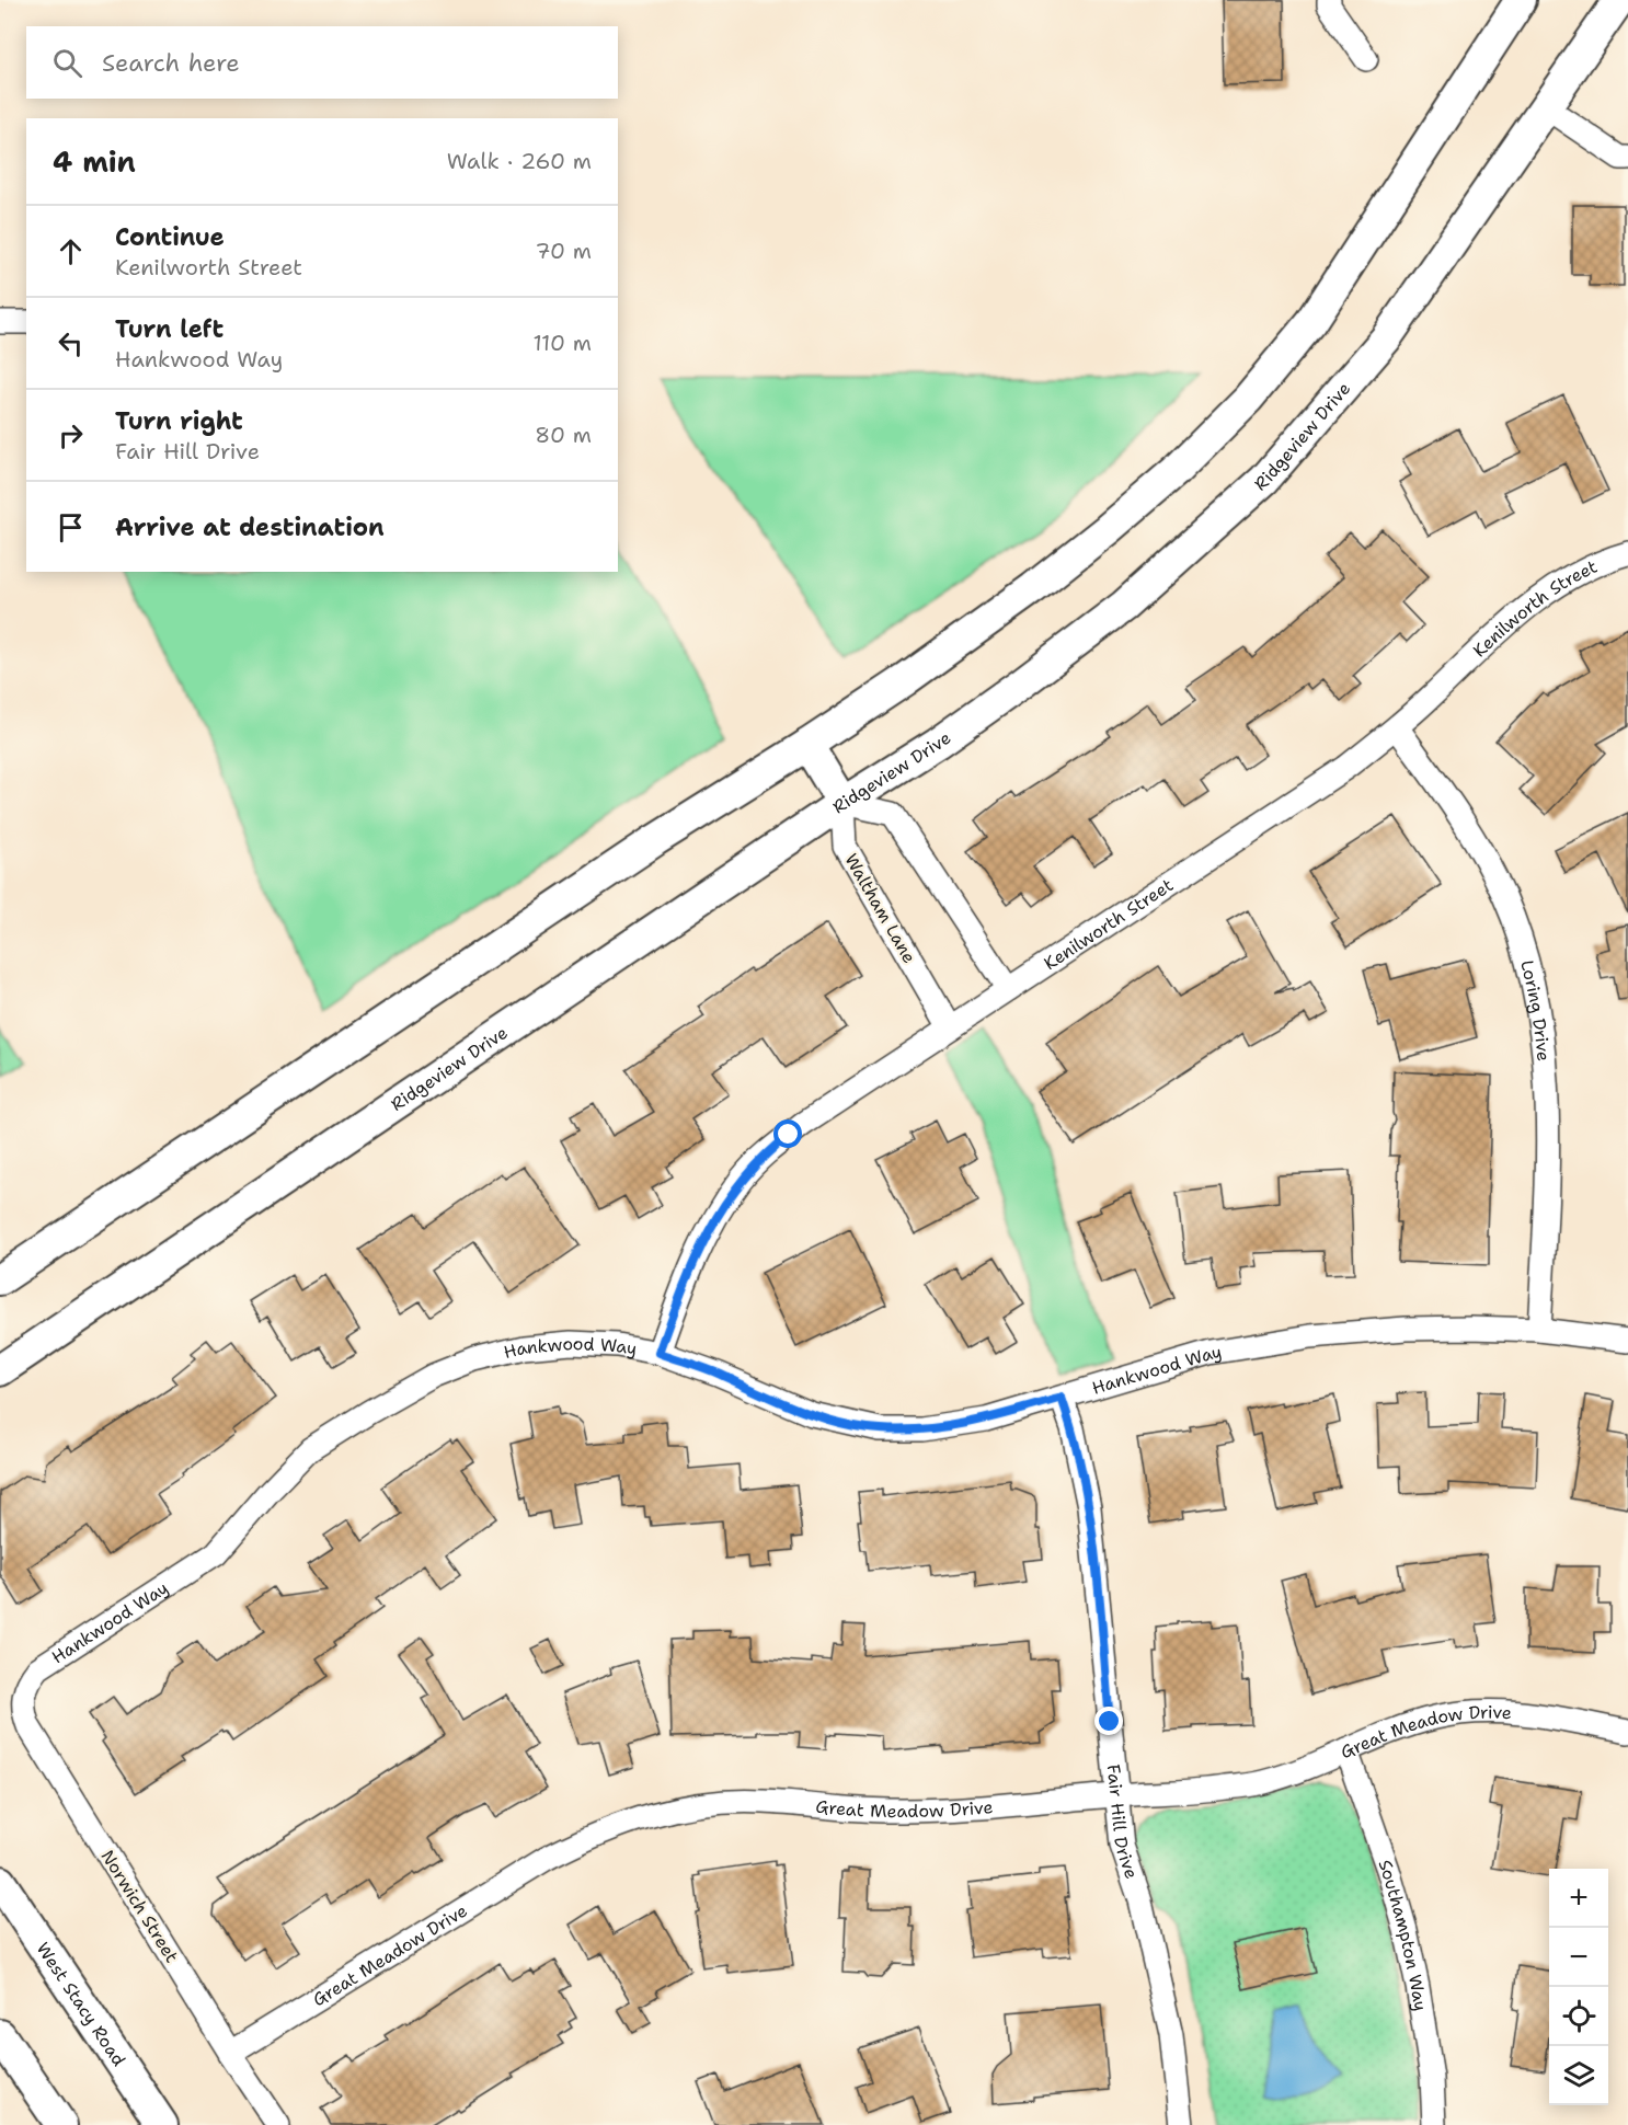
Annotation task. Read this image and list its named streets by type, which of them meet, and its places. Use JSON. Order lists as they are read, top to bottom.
{
  "streets": {
    "main road": ["Ridgeview Drive", "West Stacy Road"],
    "street": [
      "Kenilworth Street",
      "Waltham Lane",
      "Loring Drive",
      "Hankwood Way",
      "Great Meadow Drive",
      "Fair Hill Drive",
      "Norwich Street",
      "Southampton Way"
    ]
  },
  "crossings": [
    ["Ridgeview Drive", "Waltham Lane"],
    ["Kenilworth Street", "Waltham Lane"],
    ["Kenilworth Street", "Loring Drive"],
    ["Kenilworth Street", "Hankwood Way"],
    ["Loring Drive", "Hankwood Way"],
    ["Hankwood Way", "Fair Hill Drive"],
    ["Hankwood Way", "Norwich Street"],
    ["Great Meadow Drive", "Fair Hill Drive"],
    ["Great Meadow Drive", "Norwich Street"],
    ["Great Meadow Drive", "Southampton Way"]
  ],
  "page": {
    "search": "Search here",
    "heading": ["4 min", "Walk · 260 m"],
    "list": [
      ["Continue", "Kenilworth Street", "70 m"],
      ["Turn left", "Hankwood Way", "110 m"],
      ["Turn right", "Fair Hill Drive", "80 m"],
      "Arrive at destination"
    ],
    "map_buttons": ["+", "−"]
  }
}
